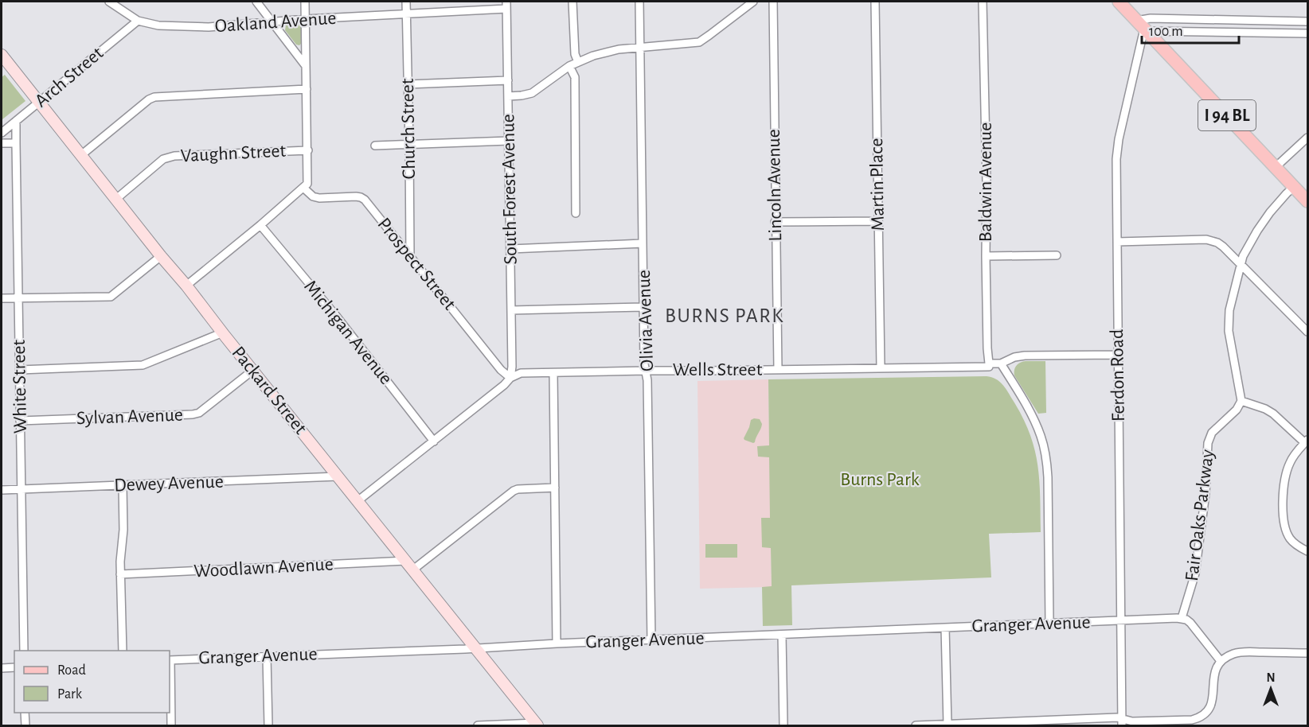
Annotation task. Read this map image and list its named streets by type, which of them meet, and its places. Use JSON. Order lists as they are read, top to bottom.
{
  "streets": {
    "main road": ["I 94 BL", "Packard Street"],
    "street": [
      "Oakland Avenue",
      "Arch Street",
      "Church Street",
      "Vaughn Street",
      "Baldwin Avenue",
      "Martin Place",
      "Lincoln Avenue",
      "South Forest Avenue",
      "Prospect Street",
      "Olivia Avenue",
      "Michigan Avenue",
      "Wells Street",
      "Ferdon Road",
      "White Street",
      "Sylvan Avenue",
      "Dewey Avenue",
      "Fair Oaks Parkway",
      "Woodlawn Avenue",
      "Granger Avenue"
    ]
  },
  "crossings": [
    ["Oakland Avenue", "Arch Street"],
    ["Oakland Avenue", "Church Street"],
    ["Oakland Avenue", "South Forest Avenue"],
    ["Arch Street", "White Street"],
    ["Arch Street", "Packard Street"],
    ["I 94 BL", "Ferdon Road"],
    ["Church Street", "Prospect Street"],
    ["Vaughn Street", "Packard Street"],
    ["Baldwin Avenue", "Wells Street"],
    ["Martin Place", "Wells Street"],
    ["Lincoln Avenue", "Wells Street"],
    ["South Forest Avenue", "Prospect Street"],
    ["South Forest Avenue", "Wells Street"],
    ["Prospect Street", "Wells Street"],
    ["Olivia Avenue", "Wells Street"],
    ["Olivia Avenue", "Granger Avenue"],
    ["Wells Street", "Ferdon Road"],
    ["Ferdon Road", "Granger Avenue"],
    ["White Street", "Sylvan Avenue"],
    ["White Street", "Dewey Avenue"],
    ["Packard Street", "Sylvan Avenue"],
    ["Packard Street", "Dewey Avenue"],
    ["Packard Street", "Woodlawn Avenue"],
    ["Packard Street", "Granger Avenue"],
    ["Fair Oaks Parkway", "Granger Avenue"]
  ],
  "districts": ["BURNS PARK"],
  "parks": ["Burns Park"],
  "legend": ["Road", "Park"],
  "scale_bar": "100 m",
  "north": "top"
}
